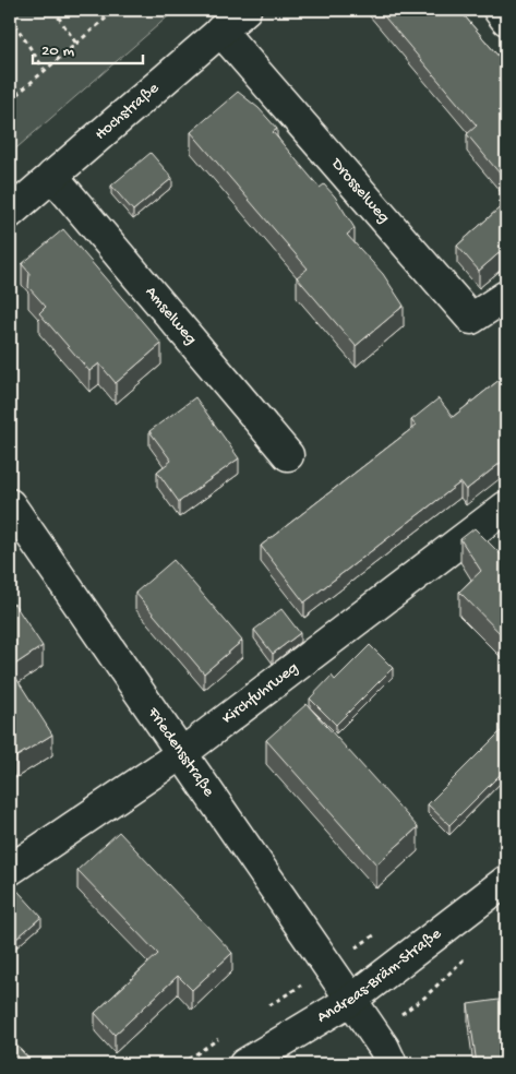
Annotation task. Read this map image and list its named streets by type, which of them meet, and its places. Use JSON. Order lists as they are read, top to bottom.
{
  "streets": {
    "street": [
      "Hochstraße",
      "Drosselweg",
      "Amselweg",
      "Kirchfuhrweg",
      "Friedensstraße",
      "Andreas-Bräm-Straße"
    ]
  },
  "crossings": [
    ["Hochstraße", "Drosselweg"],
    ["Hochstraße", "Amselweg"],
    ["Kirchfuhrweg", "Friedensstraße"],
    ["Friedensstraße", "Andreas-Bräm-Straße"]
  ],
  "scale_bar": "20 m"
}
